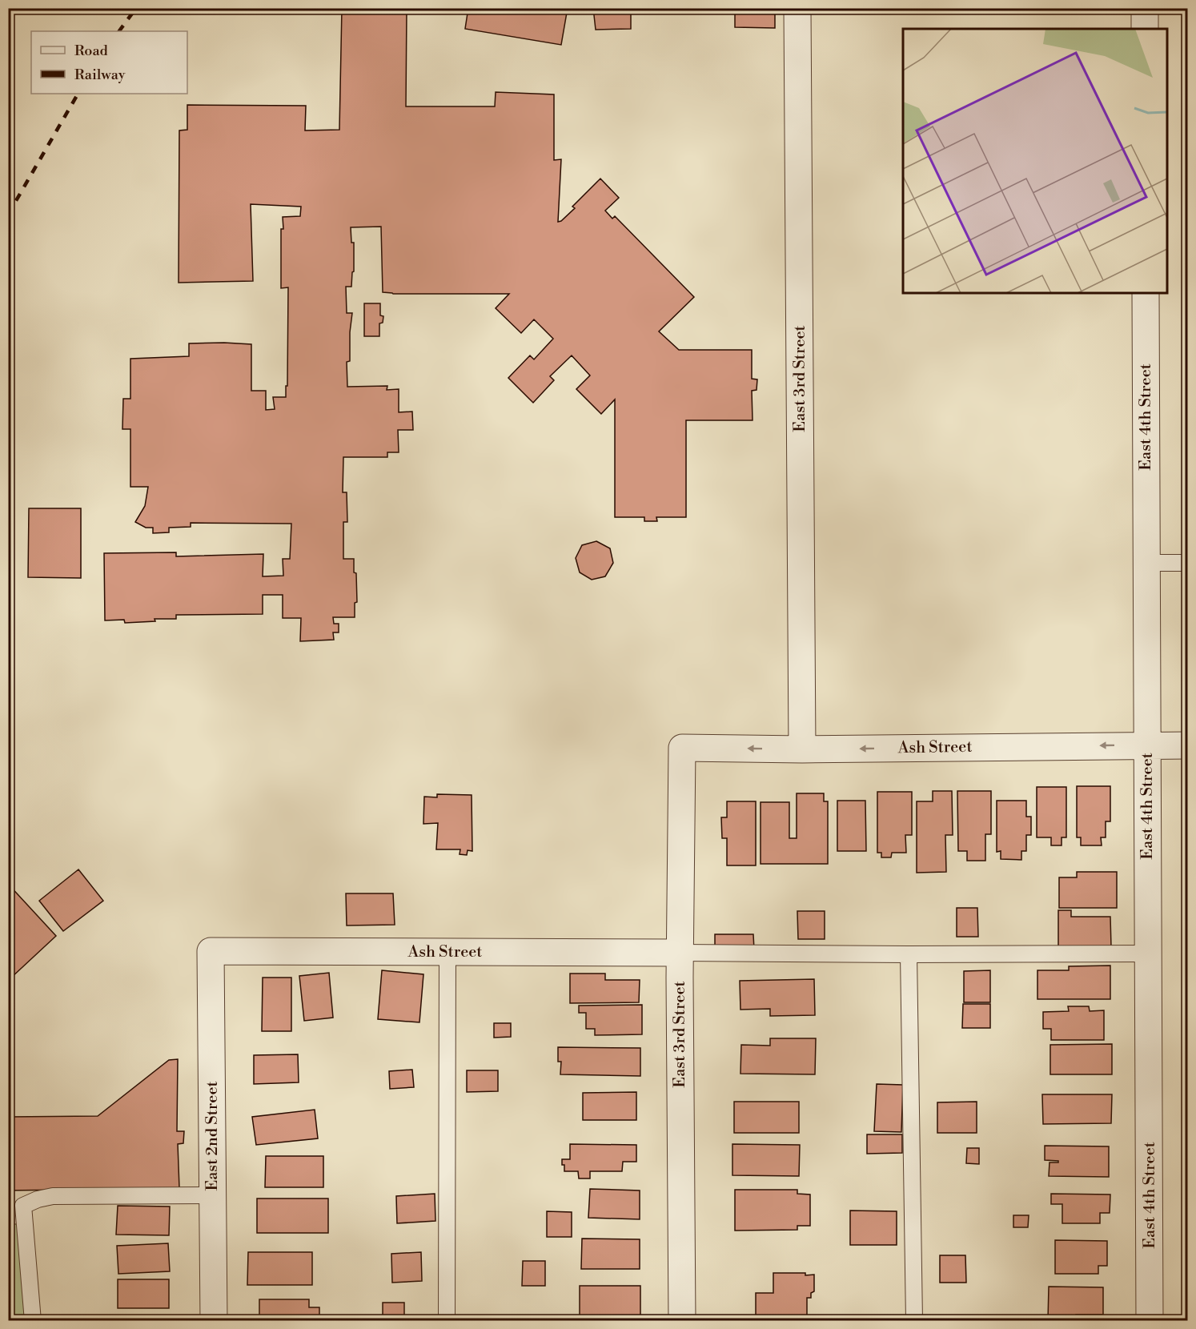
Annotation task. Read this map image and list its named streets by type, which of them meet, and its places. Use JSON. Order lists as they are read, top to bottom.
{
  "streets": {
    "street": [
      "East 3rd Street",
      "East 4th Street",
      "Ash Street",
      "East 2nd Street"
    ]
  },
  "crossings": [
    ["East 3rd Street", "Ash Street"],
    ["East 4th Street", "Ash Street"],
    ["Ash Street", "East 2nd Street"]
  ],
  "one_way": ["Ash Street"],
  "legend": ["Road", "Railway"]
}
